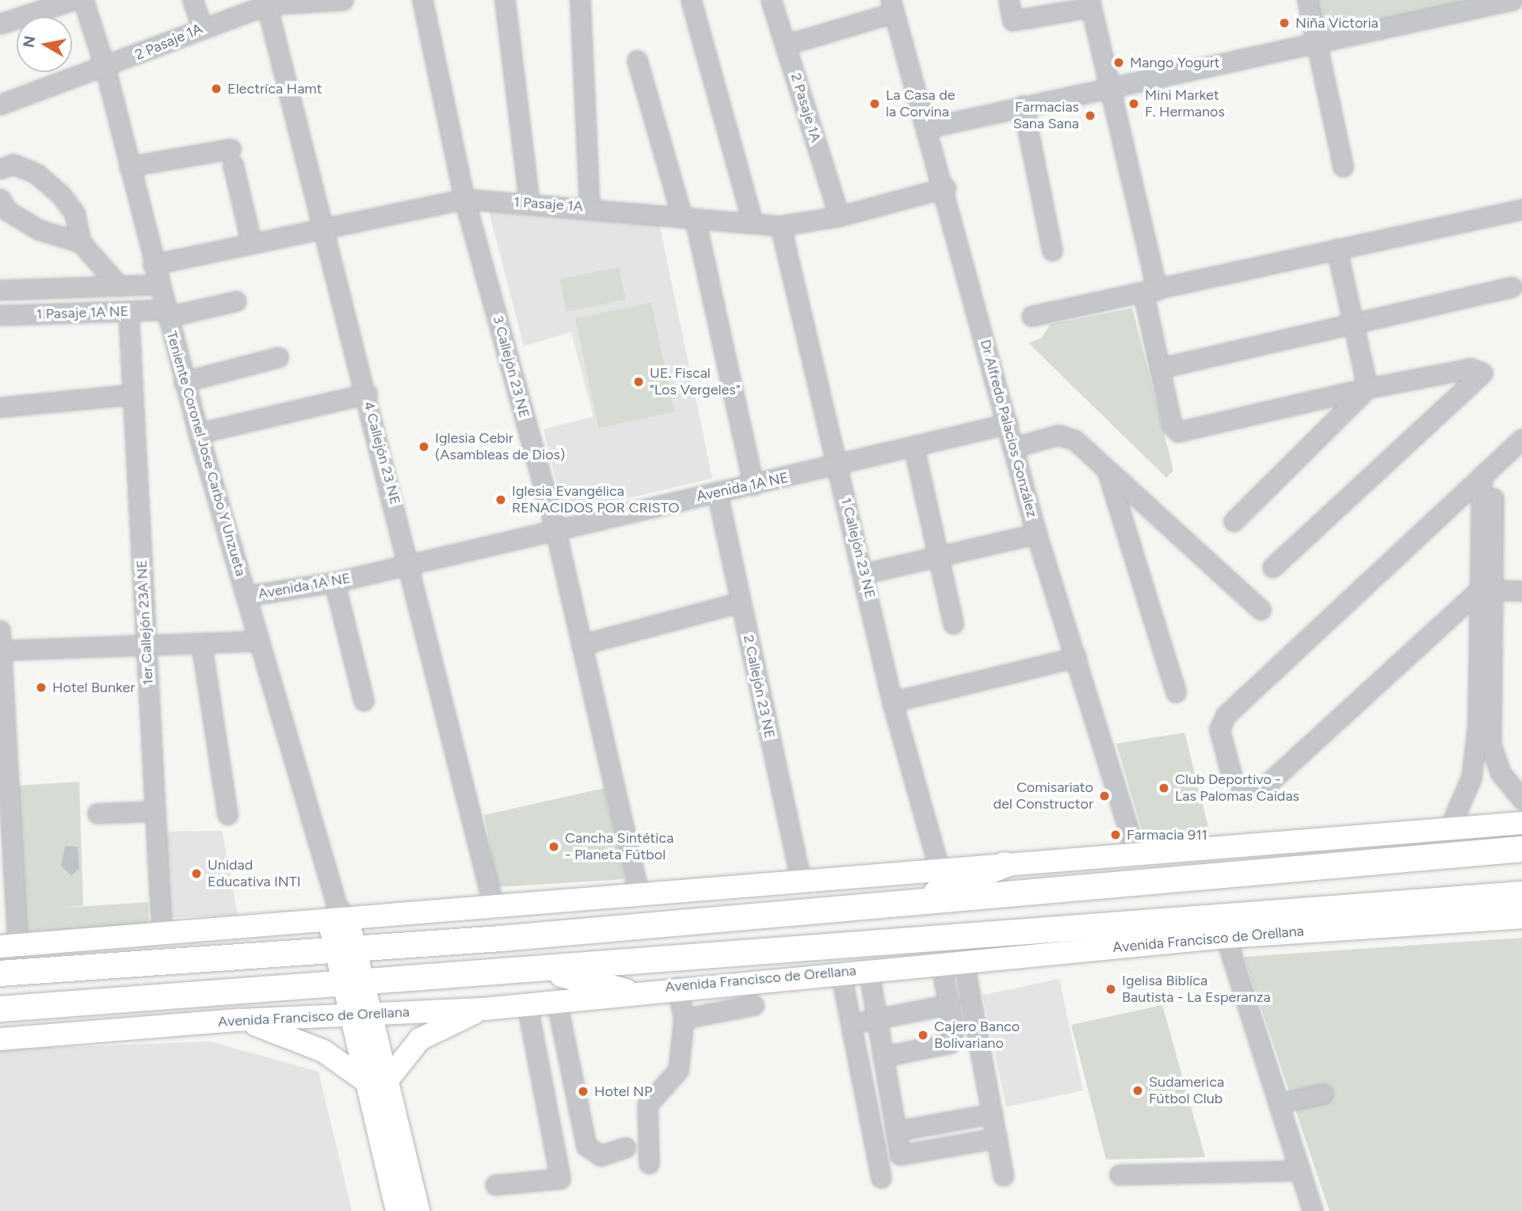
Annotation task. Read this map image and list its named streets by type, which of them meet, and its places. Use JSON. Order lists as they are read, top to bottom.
{
  "streets": {
    "highway": ["Avenida Francisco de Orellana"],
    "street": [
      "2 Pasaje 1A",
      "1 Pasaje 1A",
      "1 Pasaje 1A NE",
      "3 Callejón 23 NE",
      "Dr Alfredo Palacios González",
      "4 Callejón 23 NE",
      "Teniente Coronel Jose Carbo Y Unzueta",
      "Avenida 1A NE",
      "1 Callejón 23 NE",
      "1er Callejón 23A NE",
      "2 Callejón 23 NE"
    ]
  },
  "crossings": [
    ["2 Pasaje 1A", "1 Pasaje 1A"],
    ["2 Pasaje 1A", "4 Callejón 23 NE"],
    ["2 Pasaje 1A", "Teniente Coronel Jose Carbo Y Unzueta"],
    ["1 Pasaje 1A", "3 Callejón 23 NE"],
    ["1 Pasaje 1A", "Dr Alfredo Palacios González"],
    ["1 Pasaje 1A", "4 Callejón 23 NE"],
    ["1 Pasaje 1A", "Teniente Coronel Jose Carbo Y Unzueta"],
    ["1 Pasaje 1A", "1 Callejón 23 NE"],
    ["1 Pasaje 1A NE", "Teniente Coronel Jose Carbo Y Unzueta"],
    ["1 Pasaje 1A NE", "1er Callejón 23A NE"],
    ["3 Callejón 23 NE", "Avenida 1A NE"],
    ["Dr Alfredo Palacios González", "Avenida 1A NE"],
    ["4 Callejón 23 NE", "Avenida 1A NE"],
    ["Teniente Coronel Jose Carbo Y Unzueta", "Avenida 1A NE"],
    ["Avenida 1A NE", "1 Callejón 23 NE"],
    ["Avenida 1A NE", "2 Callejón 23 NE"]
  ],
  "places": [
    "Niña Victoria",
    "Mango Yogurt",
    "Electríca Hamt",
    "La Casa de la Corvina",
    "Mini Market F. Hermanos",
    "Farmacias Sana Sana",
    "UE. Fiscal \"Los Vergeles\"",
    "Iglesia Cebir (Asambleas de Dios)",
    "Iglesia Evangélica RENACIDOS POR CRISTO",
    "Hotel Bunker",
    "Club Deportivo - Las Palomas Caidas",
    "Comisariato del Constructor",
    "Farmacia 911",
    "Cancha Sintética - Planeta Fútbol",
    "Unidad Educativa INTI",
    "Igelisa Biblíca Bautista - La Esperanza",
    "Cajero Banco Bolivariano",
    "Sudamerica Fútbol Club",
    "Hotel NP"
  ],
  "north": "left"
}
